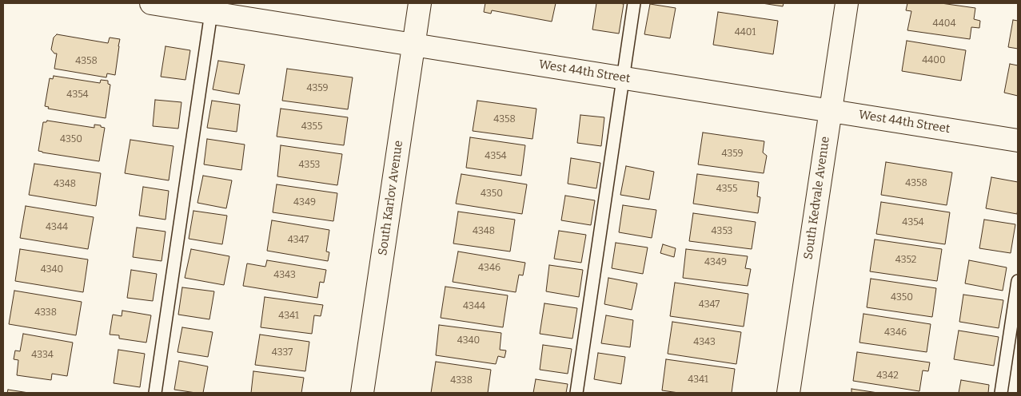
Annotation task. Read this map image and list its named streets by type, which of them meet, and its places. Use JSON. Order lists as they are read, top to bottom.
{
  "streets": {
    "street": ["West 44th Street", "South Karlov Avenue", "South Kedvale Avenue"]
  },
  "crossings": [
    ["West 44th Street", "South Karlov Avenue"],
    ["West 44th Street", "South Kedvale Avenue"]
  ],
  "house_numbers": [
    "4404",
    "4401",
    "4400",
    "4358",
    "4359",
    "4354",
    "4358",
    "4355",
    "4350",
    "4359",
    "4354",
    "4353",
    "4358",
    "4348",
    "4355",
    "4350",
    "4349",
    "4354",
    "4344",
    "4348",
    "4353",
    "4347",
    "4352",
    "4349",
    "4346",
    "4340",
    "4343",
    "4350",
    "4347",
    "4344",
    "4338",
    "4341",
    "4346",
    "4340",
    "4343",
    "4337",
    "4334",
    "4342",
    "4341",
    "4338"
  ]
}
